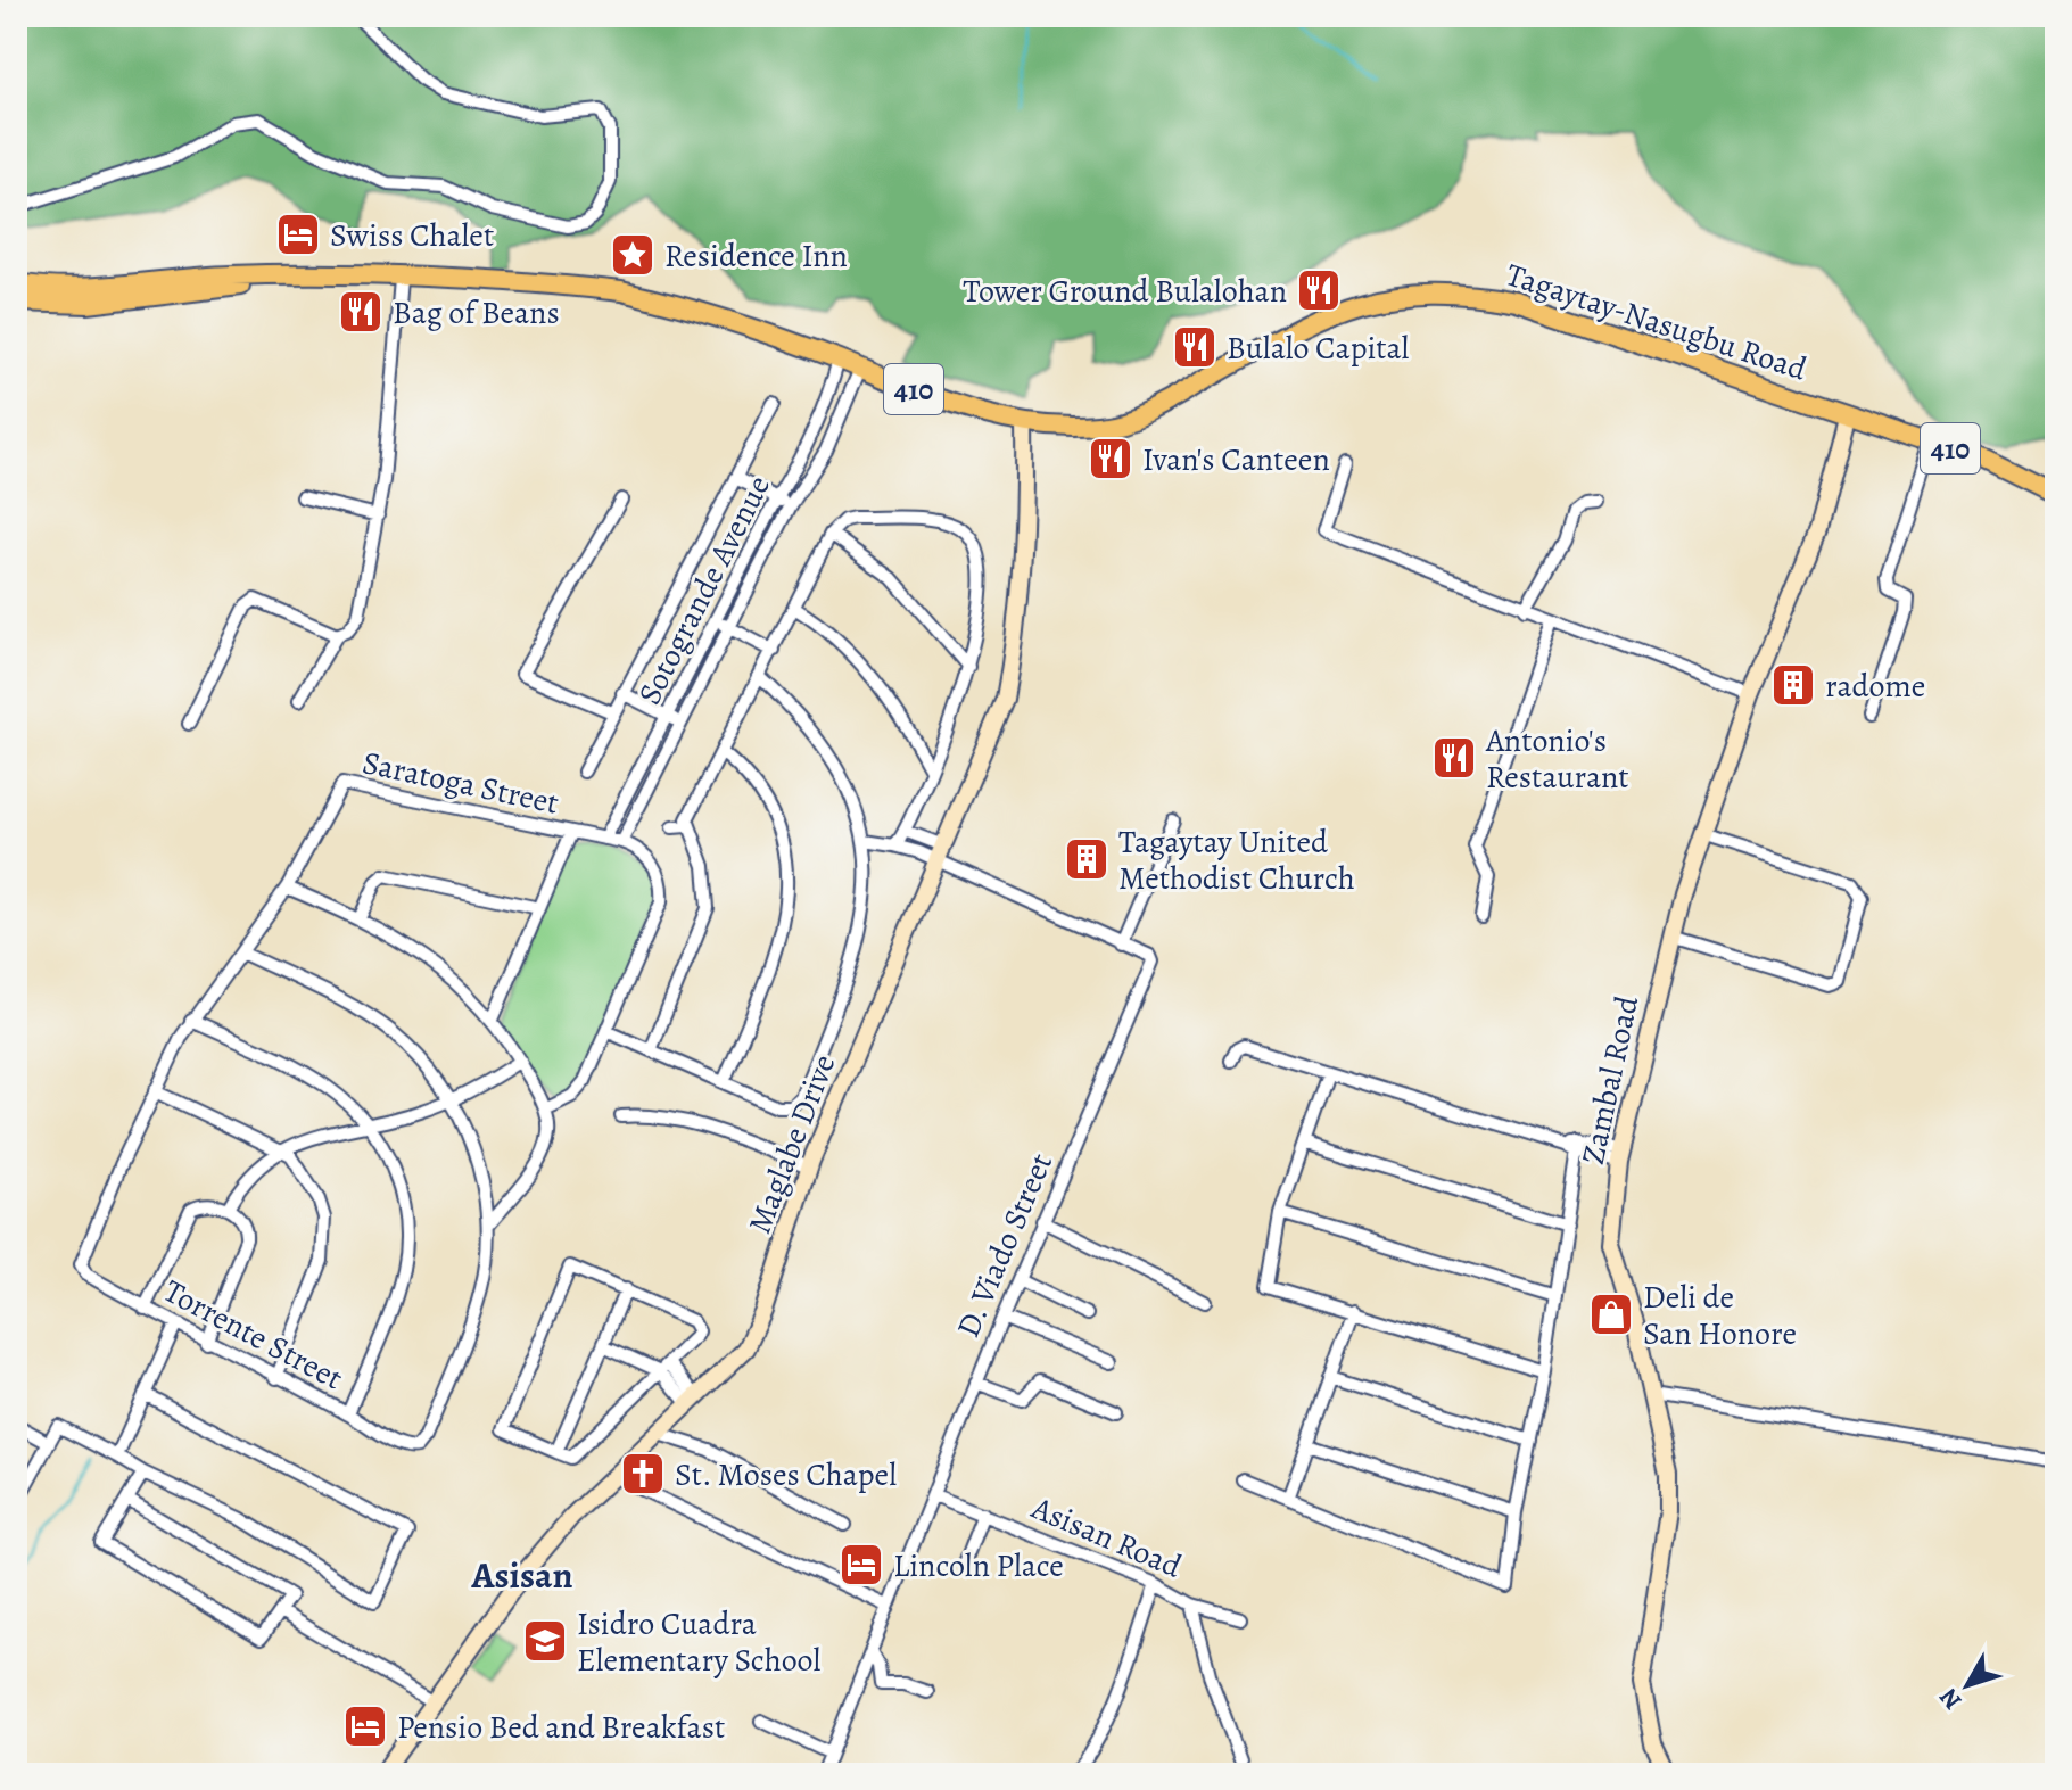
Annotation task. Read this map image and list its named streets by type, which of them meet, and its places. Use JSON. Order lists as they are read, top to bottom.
{
  "streets": {
    "main road": [
      "Tagaytay-Nasugbu Road",
      "410",
      "Zambal Road",
      "Maglabe Drive"
    ],
    "street": [
      "Sotogrande Avenue",
      "Saratoga Street",
      "D. Viado Street",
      "Torrente Street",
      "Asisan Road"
    ]
  },
  "crossings": [
    ["Tagaytay-Nasugbu Road", "Sotogrande Avenue"],
    ["Tagaytay-Nasugbu Road", "Zambal Road"],
    ["Tagaytay-Nasugbu Road", "Maglabe Drive"],
    ["Sotogrande Avenue", "Saratoga Street"],
    ["Saratoga Street", "Torrente Street"],
    ["Maglabe Drive", "D. Viado Street"],
    ["D. Viado Street", "Asisan Road"]
  ],
  "districts": ["Asisan"],
  "places": {
    "hotel": ["Swiss Chalet", "Lincoln Place", "Pensio Bed and Breakfast"],
    "place": ["Residence Inn"],
    "restaurant": [
      "Tower Ground Bulalohan",
      "Bag of Beans",
      "Bulalo Capital",
      "Ivan's Canteen",
      "Antonio's Restaurant"
    ],
    "building": ["radome", "Tagaytay United Methodist Church"],
    "shop": ["Deli de San Honore"],
    "church": ["St. Moses Chapel"],
    "school or university": ["Isidro Cuadra Elementary School"]
  },
  "north": "bottom left"
}
